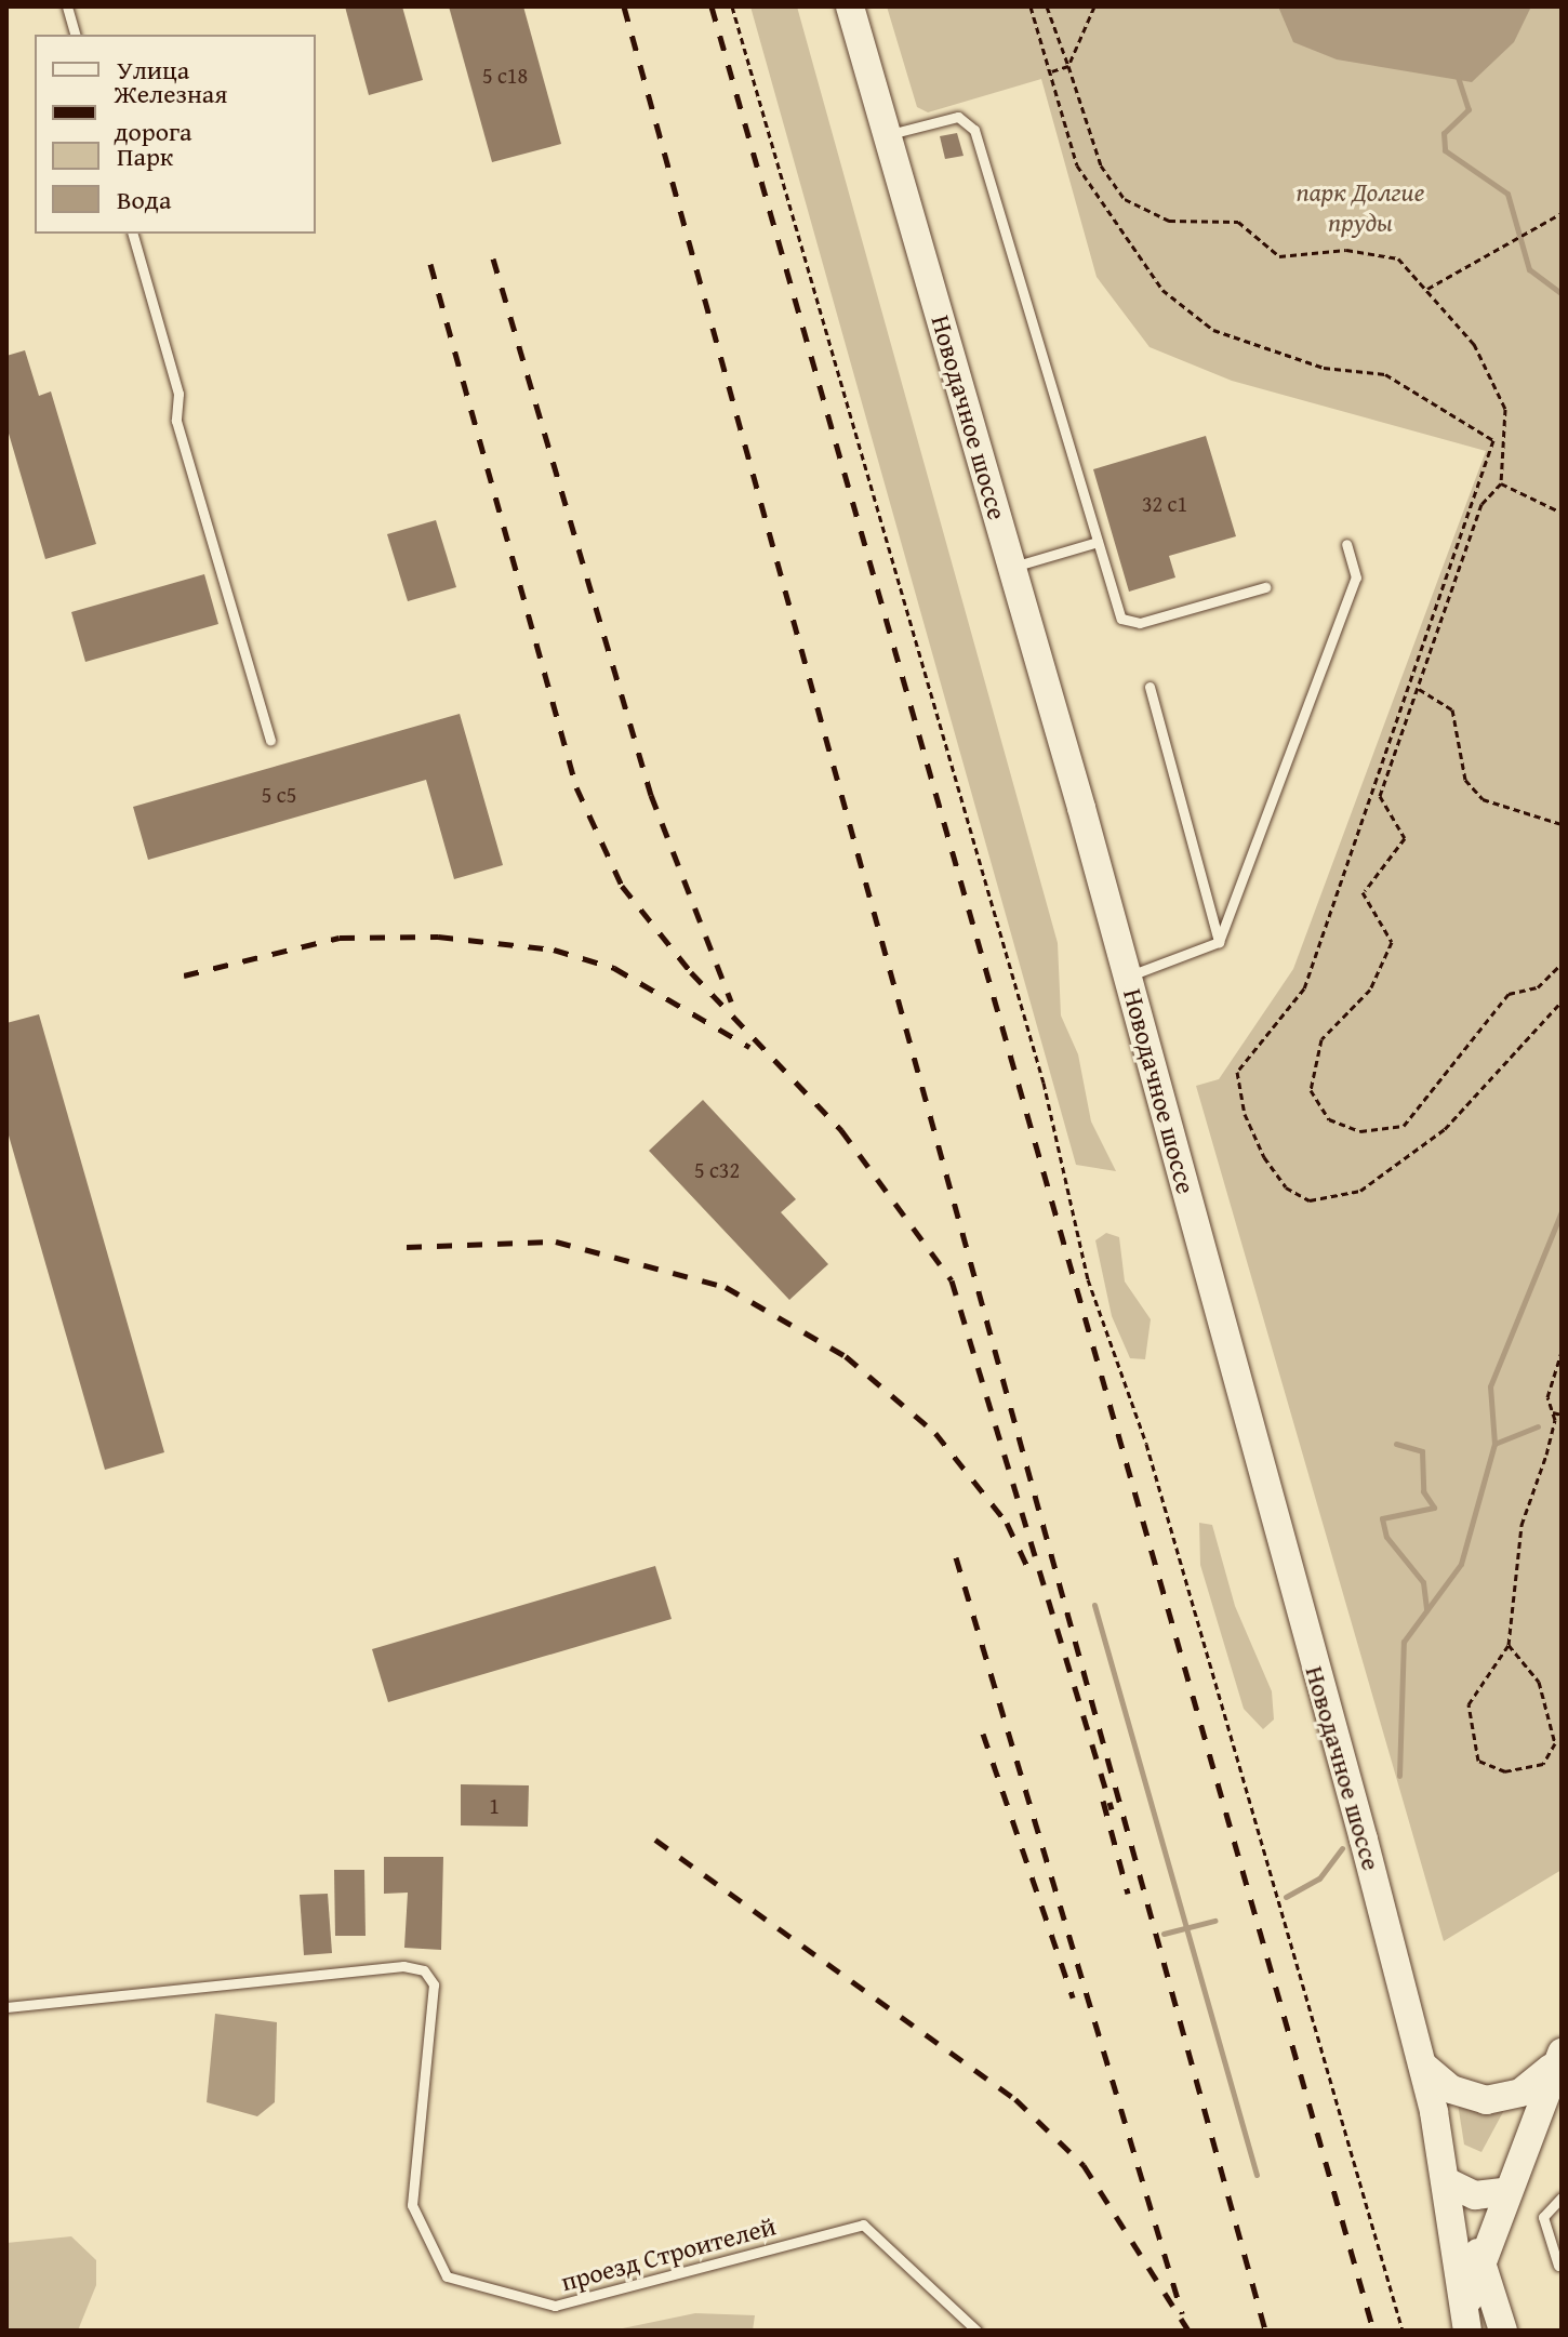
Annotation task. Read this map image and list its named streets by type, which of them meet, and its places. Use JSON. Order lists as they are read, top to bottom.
{
  "streets": {
    "street": ["Новодачное шоссе"],
    "lane": ["проезд Строителей"]
  },
  "parks": ["парк Долгие пруды"],
  "house_numbers": [
    "5 с18",
    "32 с1",
    "5 с5",
    "5 с32",
    "1"
  ],
  "legend": [
    "Улица",
    "Железная дорога",
    "Парк",
    "Вода"
  ]
}
